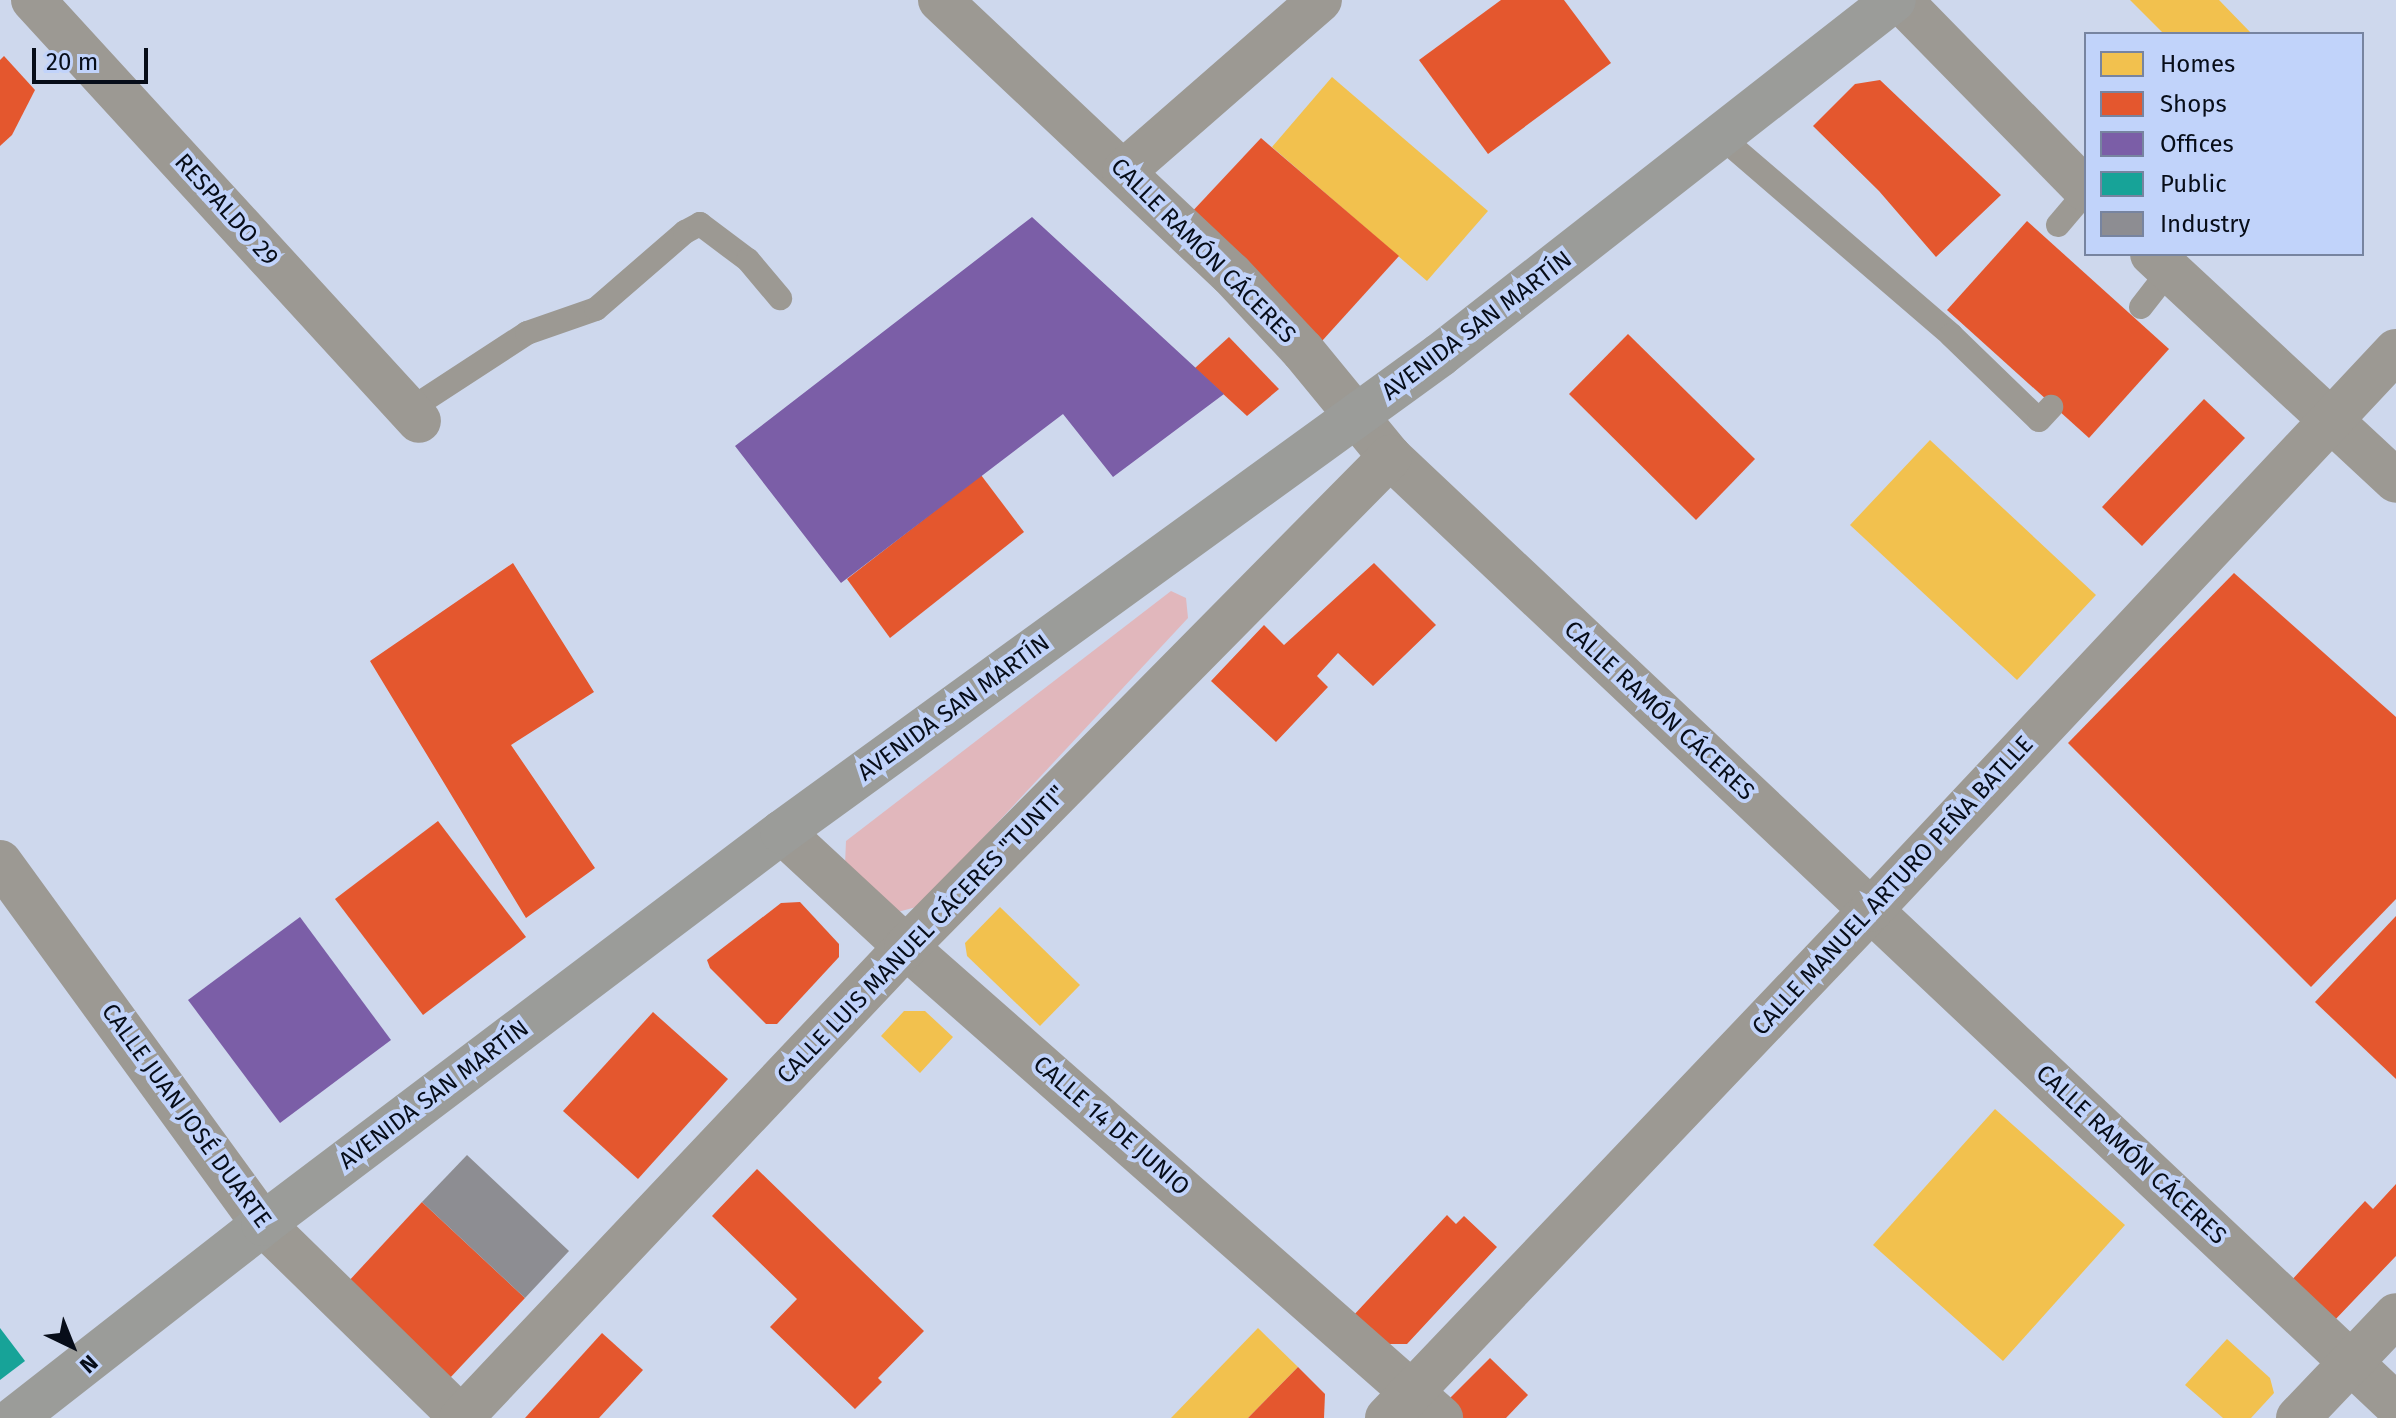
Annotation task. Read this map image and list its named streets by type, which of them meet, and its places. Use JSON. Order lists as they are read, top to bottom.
{
  "streets": {
    "main road": ["AVENIDA SAN MARTÍN"],
    "street": [
      "RESPALDO 29",
      "CALLE RAMÓN CÁCERES",
      "CALLE MANUEL ARTURO PEÑA BATLLE",
      "CALLE LUIS MANUEL CÁCERES \"TUNTI\"",
      "CALLE JUAN JOSÉ DUARTE",
      "CALLE 14 DE JUNIO"
    ]
  },
  "crossings": [
    ["CALLE RAMÓN CÁCERES", "AVENIDA SAN MARTÍN"],
    ["CALLE RAMÓN CÁCERES", "CALLE MANUEL ARTURO PEÑA BATLLE"],
    ["CALLE RAMÓN CÁCERES", "CALLE LUIS MANUEL CÁCERES \"TUNTI\""],
    ["AVENIDA SAN MARTÍN", "CALLE JUAN JOSÉ DUARTE"],
    ["AVENIDA SAN MARTÍN", "CALLE 14 DE JUNIO"],
    ["CALLE MANUEL ARTURO PEÑA BATLLE", "CALLE 14 DE JUNIO"],
    ["CALLE LUIS MANUEL CÁCERES \"TUNTI\"", "CALLE JUAN JOSÉ DUARTE"],
    ["CALLE LUIS MANUEL CÁCERES \"TUNTI\"", "CALLE 14 DE JUNIO"]
  ],
  "legend": [
    "Homes",
    "Shops",
    "Offices",
    "Public",
    "Industry"
  ],
  "scale_bar": "20 m",
  "north": "bottom right"
}
